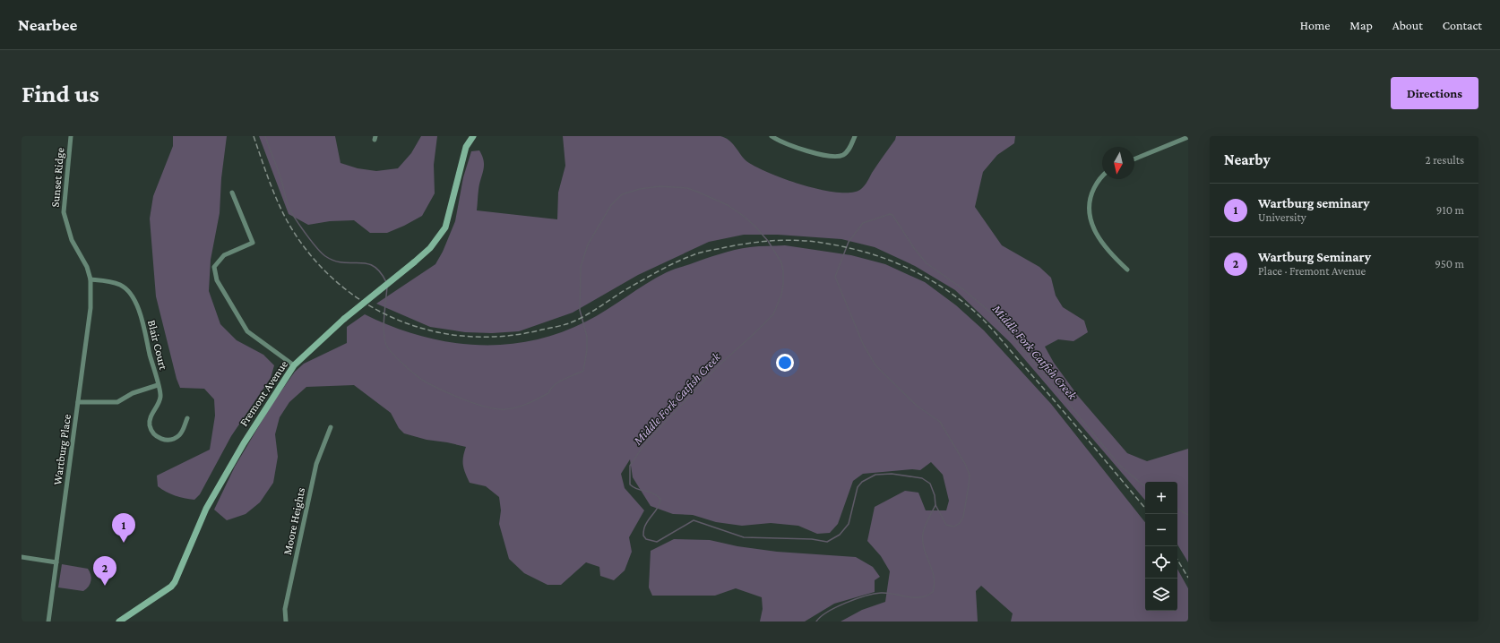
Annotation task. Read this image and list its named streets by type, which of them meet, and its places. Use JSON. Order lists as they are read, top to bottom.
{
  "streets": {
    "main road": ["Fremont Avenue"],
    "street": [
      "Sunset Ridge",
      "Blair Court",
      "Wartburg Place",
      "Moore Heights"
    ]
  },
  "crossings": [
    ["Sunset Ridge", "Blair Court"],
    ["Sunset Ridge", "Wartburg Place"],
    ["Blair Court", "Wartburg Place"]
  ],
  "water": ["Middle Fork Catfish Creek"],
  "north": "bottom",
  "page": {
    "header": "Nearbee",
    "nav": [
      "Home",
      "Map",
      "About",
      "Contact"
    ],
    "buttons": "Directions",
    "title": "Find us",
    "heading": ["Nearby", "2 results"],
    "list": [
      {
        "mark": "1",
        "name": "Wartburg seminary",
        "note": "University",
        "value": "910 m"
      },
      {
        "mark": "2",
        "name": "Wartburg Seminary",
        "note": "Place · Fremont Avenue",
        "value": "950 m"
      }
    ],
    "map_buttons": ["+", "−"],
    "pins": ["1", "2"]
  }
}
